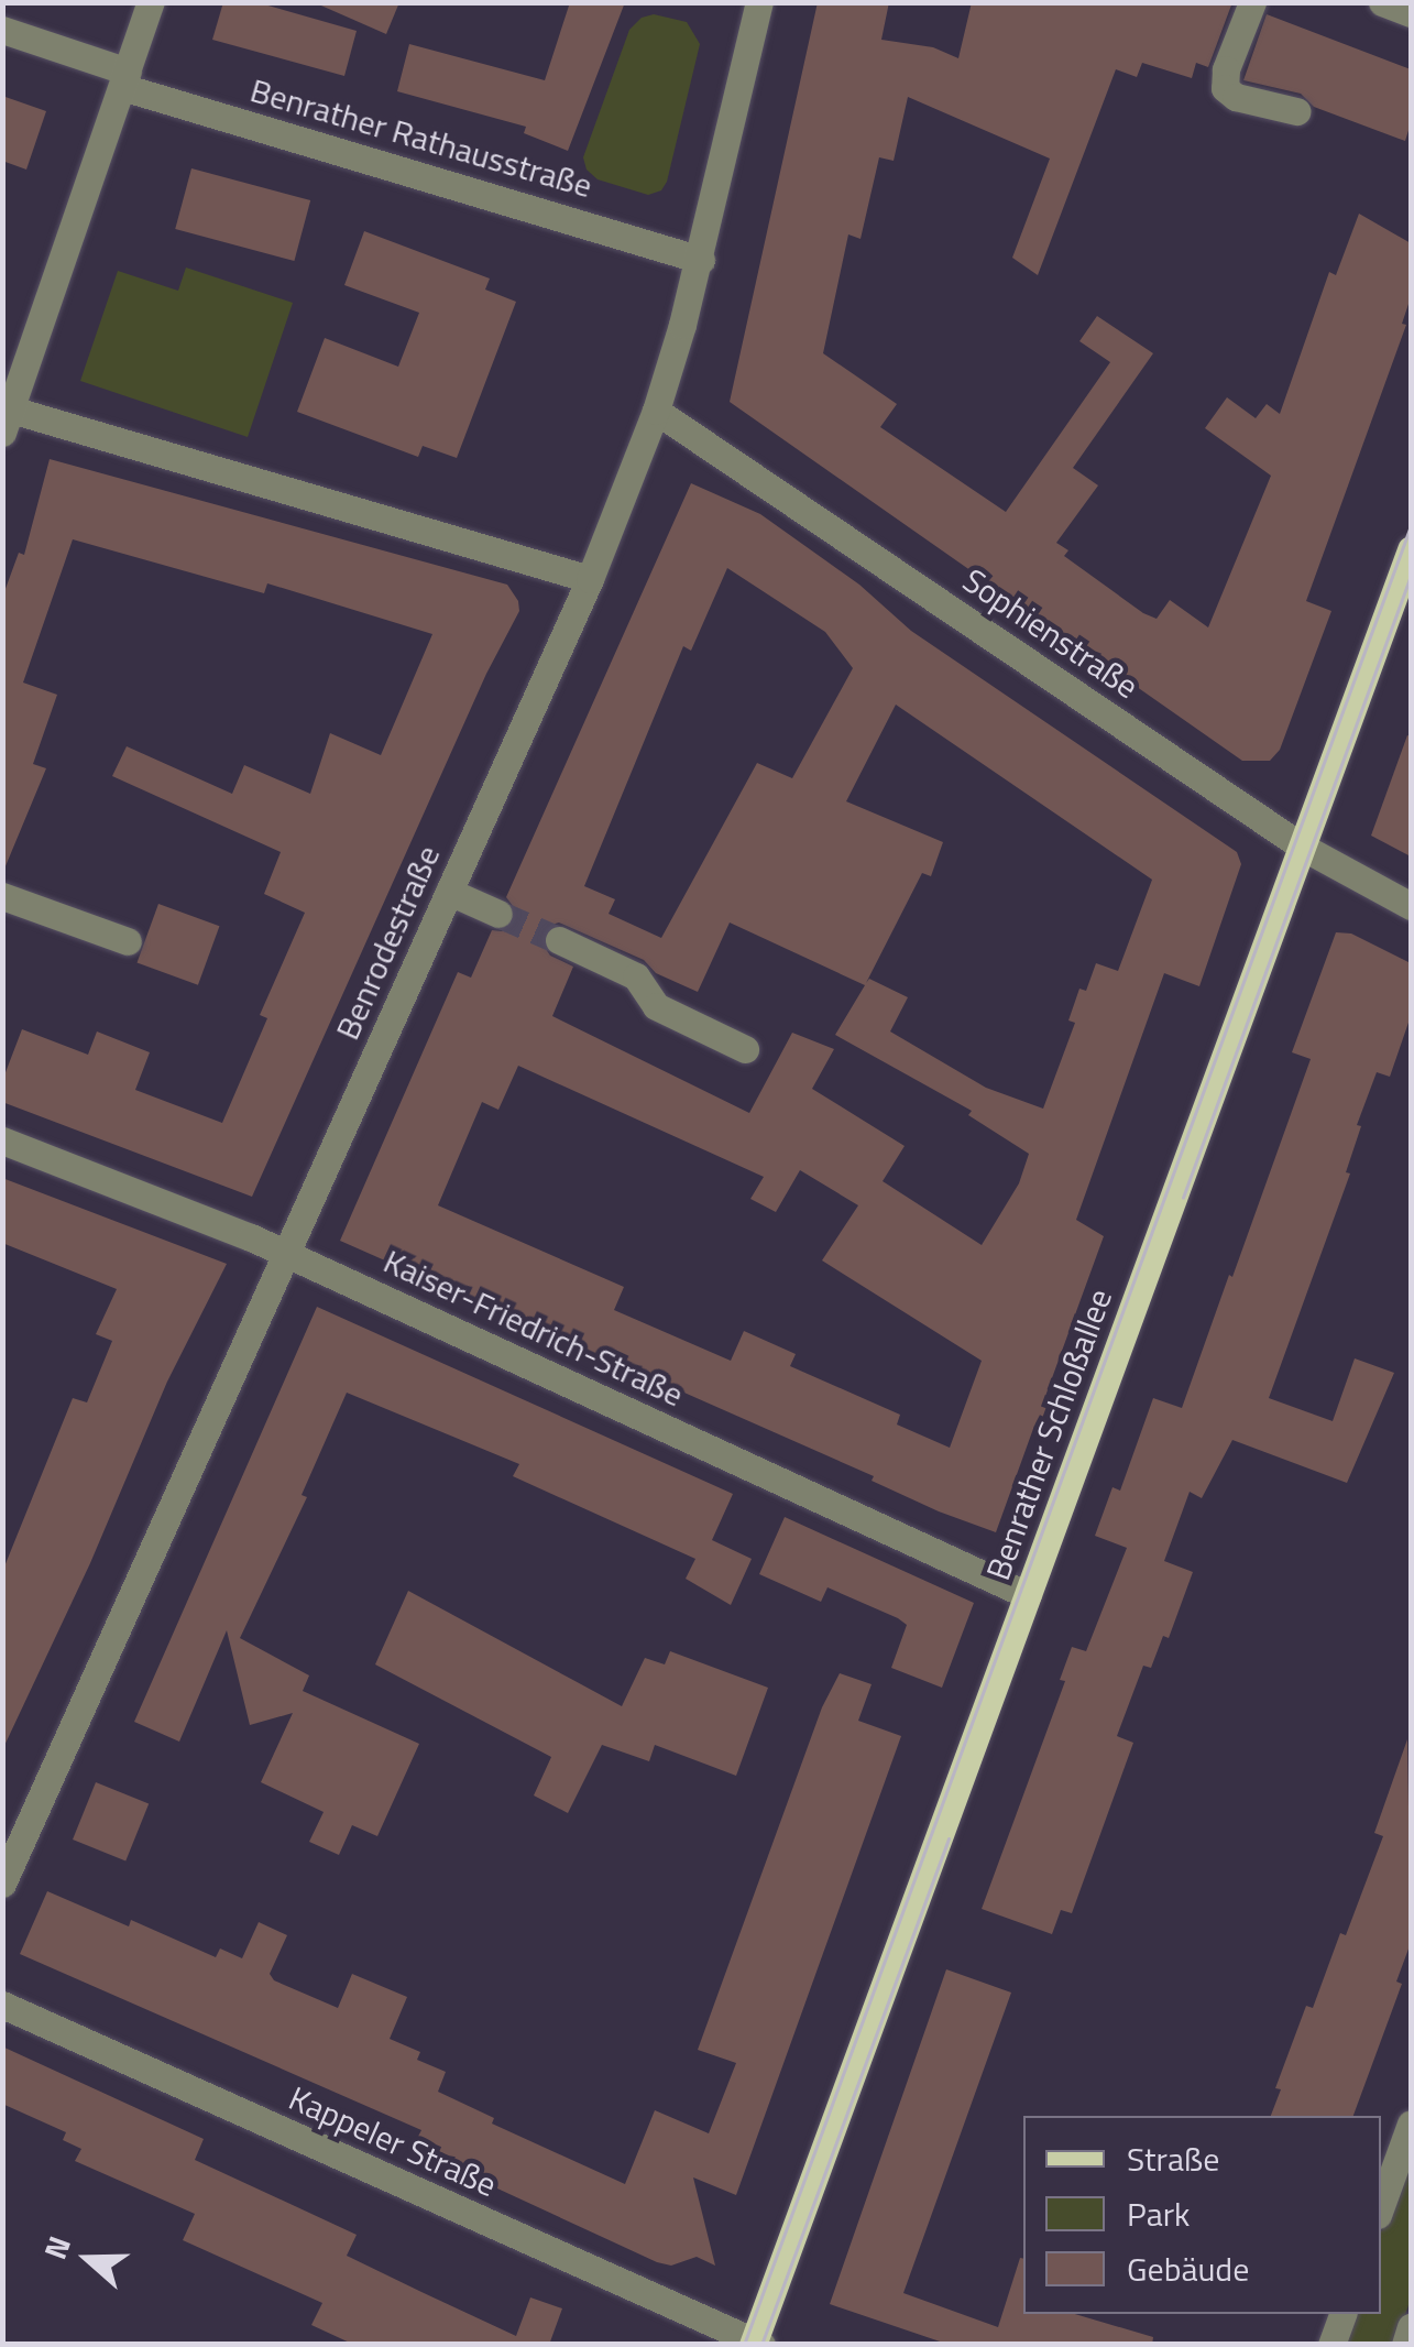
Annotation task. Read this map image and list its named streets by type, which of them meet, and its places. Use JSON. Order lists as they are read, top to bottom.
{
  "streets": {
    "main road": ["Benrather Schloßallee"],
    "street": [
      "Benrather Rathausstraße",
      "Sophienstraße",
      "Benrodestraße",
      "Kaiser-Friedrich-Straße",
      "Kappeler Straße"
    ]
  },
  "crossings": [
    ["Benrather Rathausstraße", "Benrodestraße"],
    ["Sophienstraße", "Benrodestraße"],
    ["Sophienstraße", "Benrather Schloßallee"],
    ["Benrodestraße", "Kaiser-Friedrich-Straße"],
    ["Kaiser-Friedrich-Straße", "Benrather Schloßallee"],
    ["Benrather Schloßallee", "Kappeler Straße"]
  ],
  "legend": ["Straße", "Park", "Gebäude"],
  "north": "left"
}
